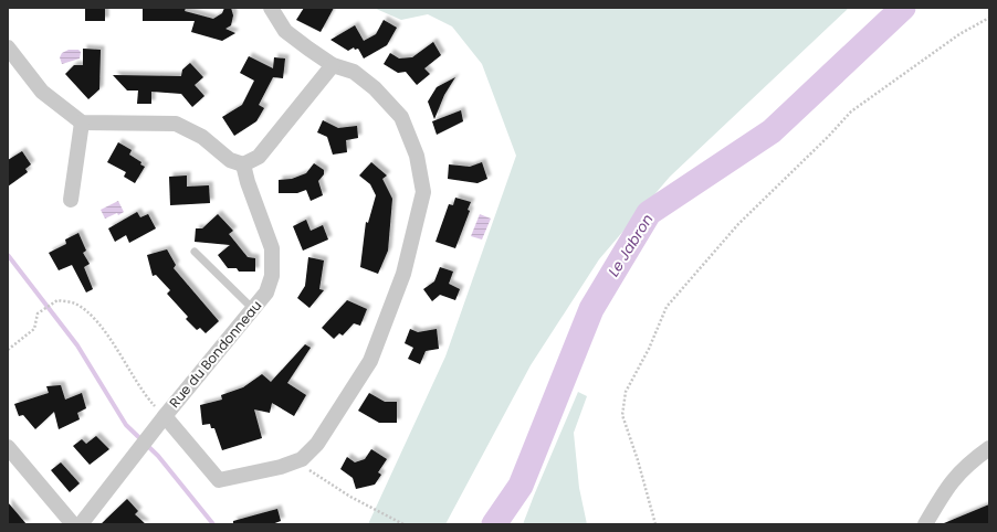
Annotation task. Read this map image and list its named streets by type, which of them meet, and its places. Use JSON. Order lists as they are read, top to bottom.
{
  "streets": {
    "street": ["Rue du Bondonneau"]
  },
  "water": ["Le Jabron"]
}
